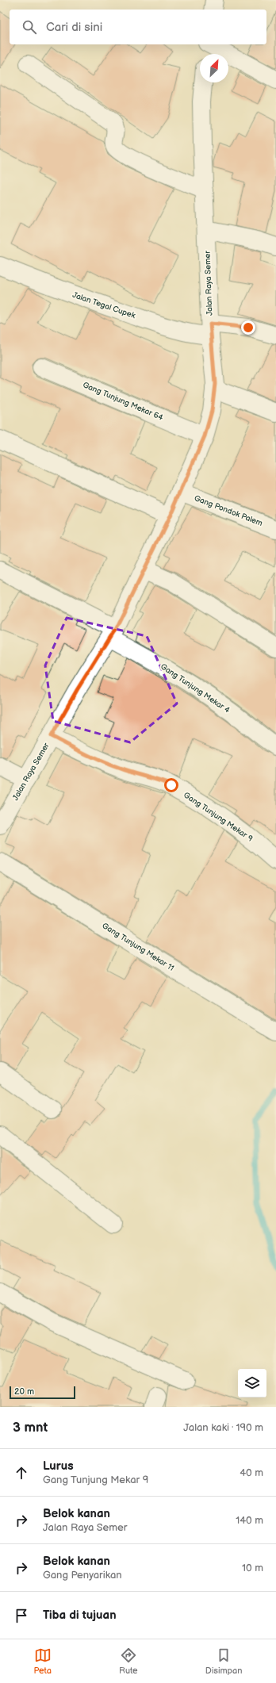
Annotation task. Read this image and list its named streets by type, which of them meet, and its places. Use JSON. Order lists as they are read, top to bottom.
{
  "streets": {
    "street": [
      "Jalan Raya Semer",
      "Jalan Tegal Cupek",
      "Gang Tunjung Mekar 64",
      "Gang Pondok Palem",
      "Gang Tunjung Mekar 4",
      "Gang Tunjung Mekar 9",
      "Gang Tunjung Mekar 11"
    ]
  },
  "crossings": [
    ["Jalan Raya Semer", "Jalan Tegal Cupek"],
    ["Jalan Raya Semer", "Gang Tunjung Mekar 64"],
    ["Jalan Raya Semer", "Gang Pondok Palem"],
    ["Jalan Raya Semer", "Gang Tunjung Mekar 4"],
    ["Jalan Raya Semer", "Gang Tunjung Mekar 9"]
  ],
  "scale_bar": "20 m",
  "north": "top right",
  "page": {
    "search": "Cari di sini",
    "scale": "20 m",
    "heading": ["3 mnt", "Jalan kaki · 190 m"],
    "list": [
      ["Lurus", "Gang Tunjung Mekar 9", "40 m"],
      ["Belok kanan", "Jalan Raya Semer", "140 m"],
      ["Belok kanan", "Gang Penyarikan", "10 m"],
      "Tiba di tujuan"
    ],
    "nav": ["Peta", "Rute", "Disimpan"]
  }
}
